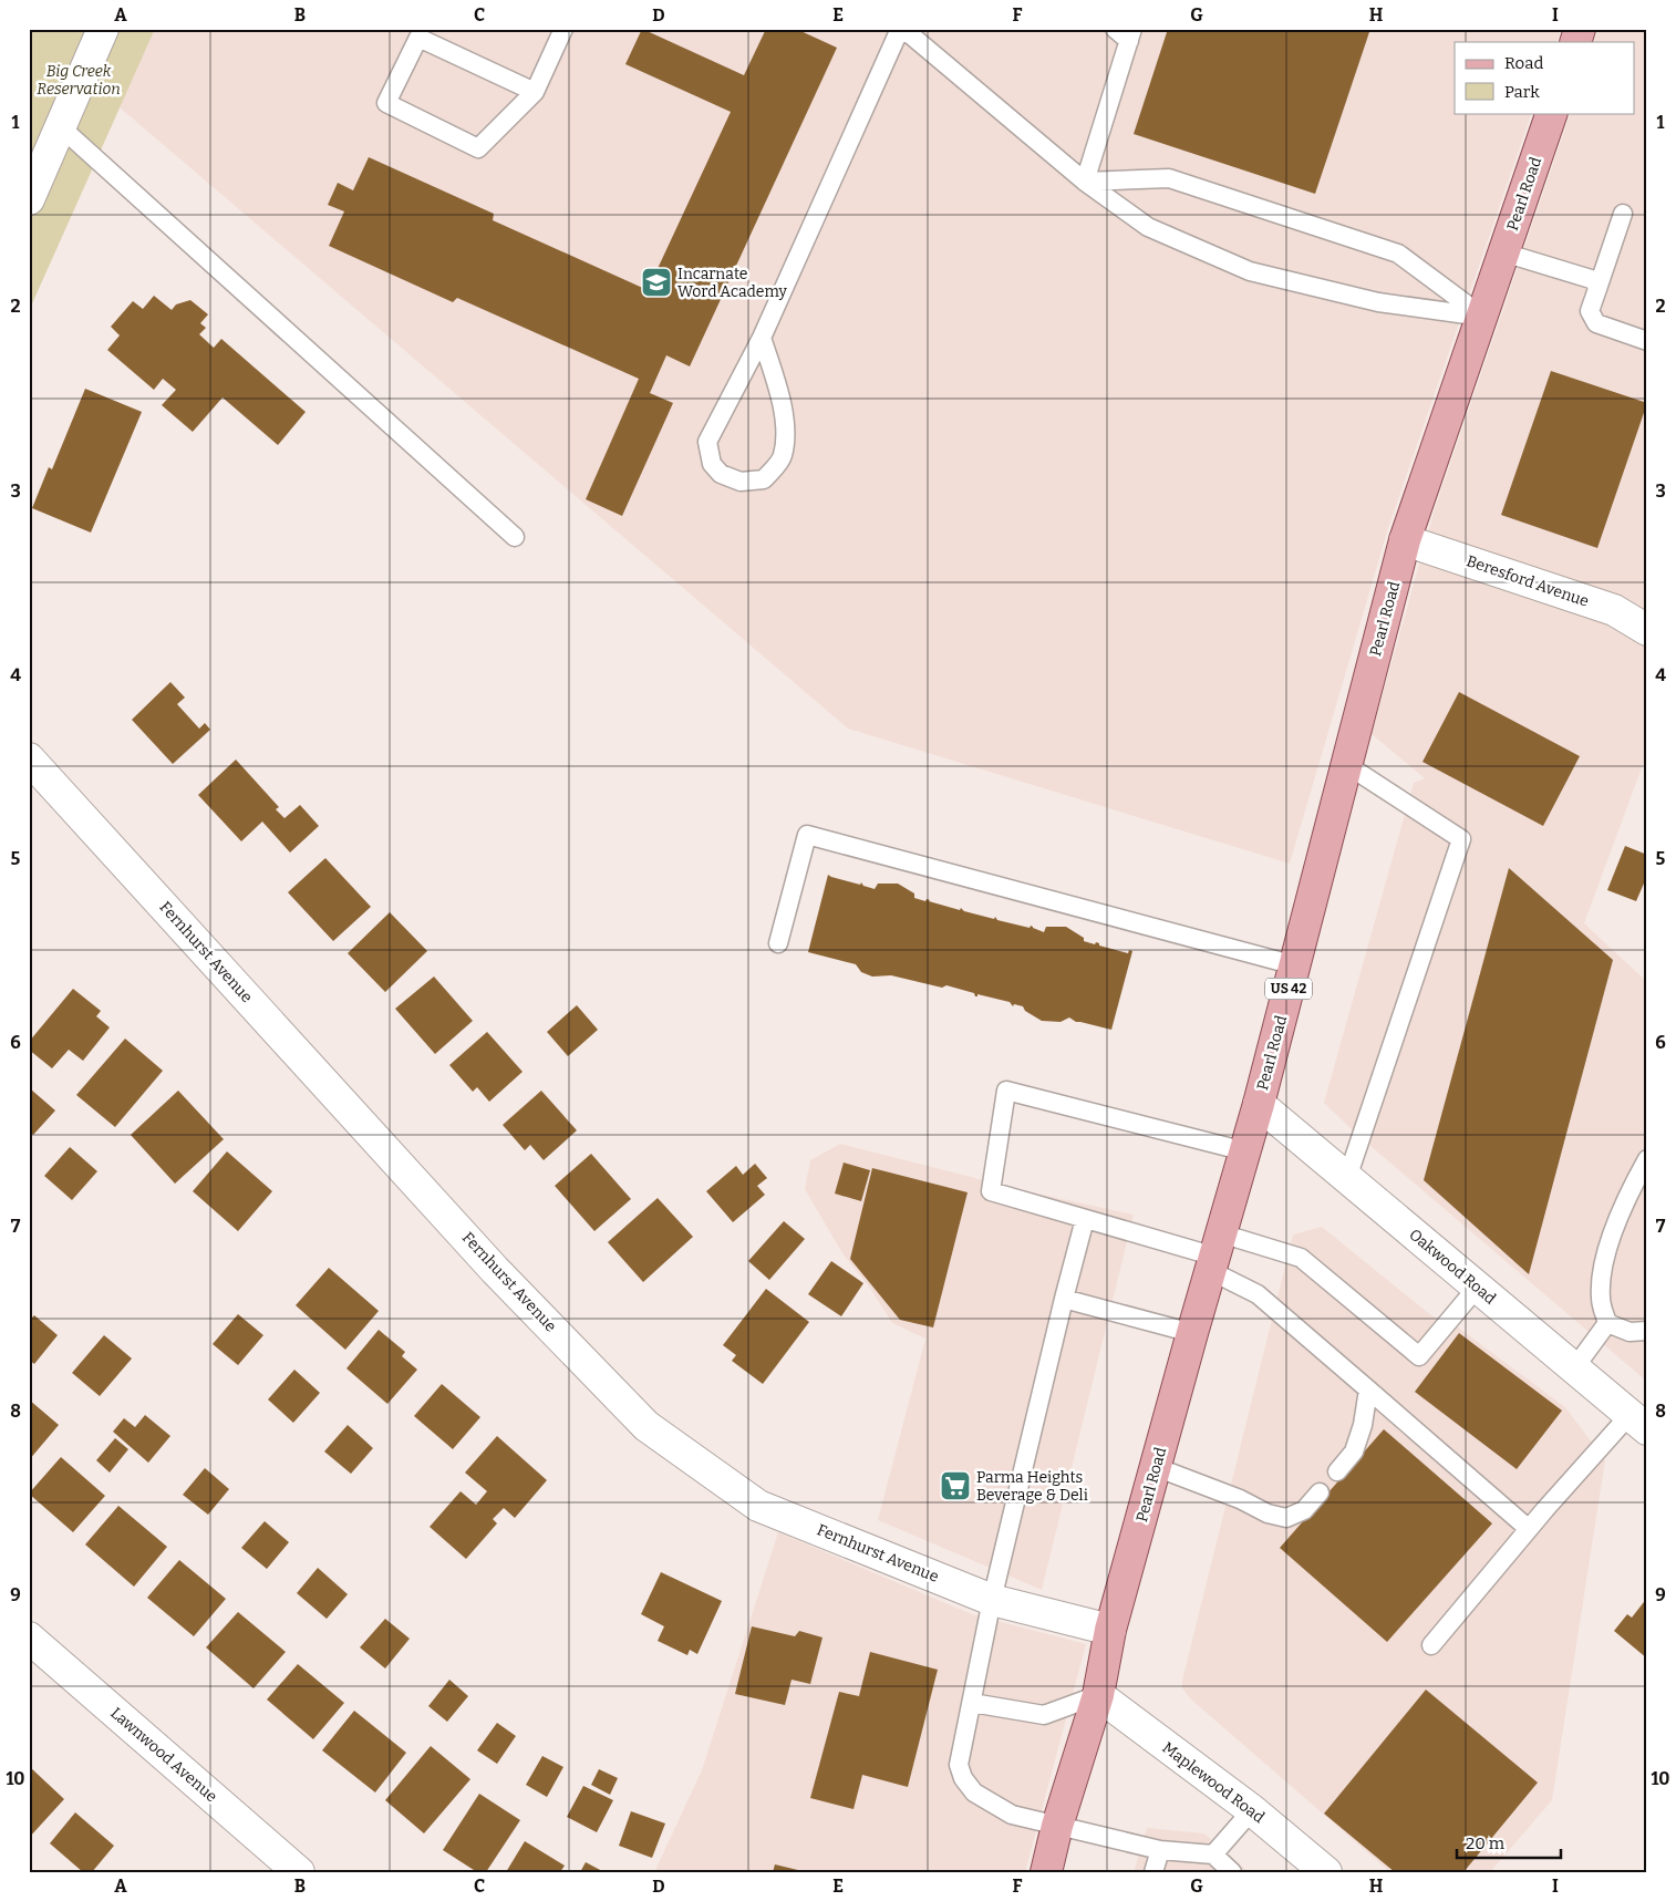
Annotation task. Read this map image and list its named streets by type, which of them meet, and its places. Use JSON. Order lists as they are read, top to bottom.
{
  "streets": {
    "main road": ["Pearl Road", "US 42"],
    "street": [
      "Beresford Avenue",
      "Fernhurst Avenue",
      "Oakwood Road",
      "Lawnwood Avenue",
      "Maplewood Road"
    ]
  },
  "crossings": [
    ["Pearl Road", "Beresford Avenue"],
    ["Pearl Road", "Fernhurst Avenue"],
    ["Pearl Road", "Oakwood Road"],
    ["Pearl Road", "Maplewood Road"]
  ],
  "parks": ["Big Creek Reservation"],
  "places": {
    "school or university": ["Incarnate Word Academy"],
    "supermarket": ["Parma Heights Beverage & Deli"]
  },
  "legend": ["Road", "Park"],
  "scale_bar": "20 m",
  "grid": {
    "columns": [
      "A",
      "B",
      "C",
      "D",
      "E",
      "F",
      "G",
      "H",
      "I"
    ],
    "rows": [
      "1",
      "2",
      "3",
      "4",
      "5",
      "6",
      "7",
      "8",
      "9",
      "10"
    ]
  }
}
